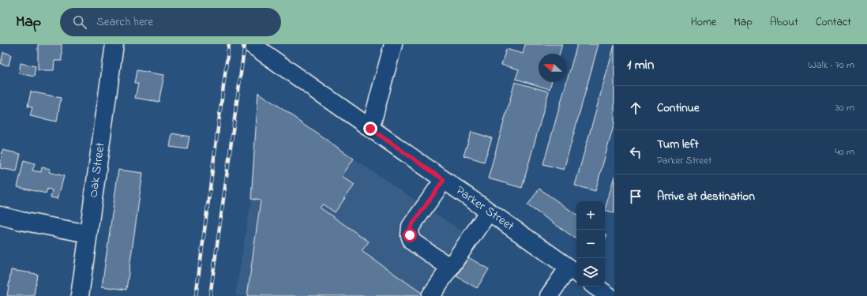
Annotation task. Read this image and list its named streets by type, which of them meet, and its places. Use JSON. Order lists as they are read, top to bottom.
{
  "streets": {
    "street": ["Oak Street", "Parker Street"]
  },
  "north": "left",
  "page": {
    "header": "Map",
    "search": "Search here",
    "nav": [
      "Home",
      "Map",
      "About",
      "Contact"
    ],
    "heading": ["1 min", "Walk · 70 m"],
    "list": [
      ["Continue", "30 m"],
      ["Turn left", "Parker Street", "40 m"],
      "Arrive at destination"
    ],
    "map_buttons": ["+", "−"]
  }
}
